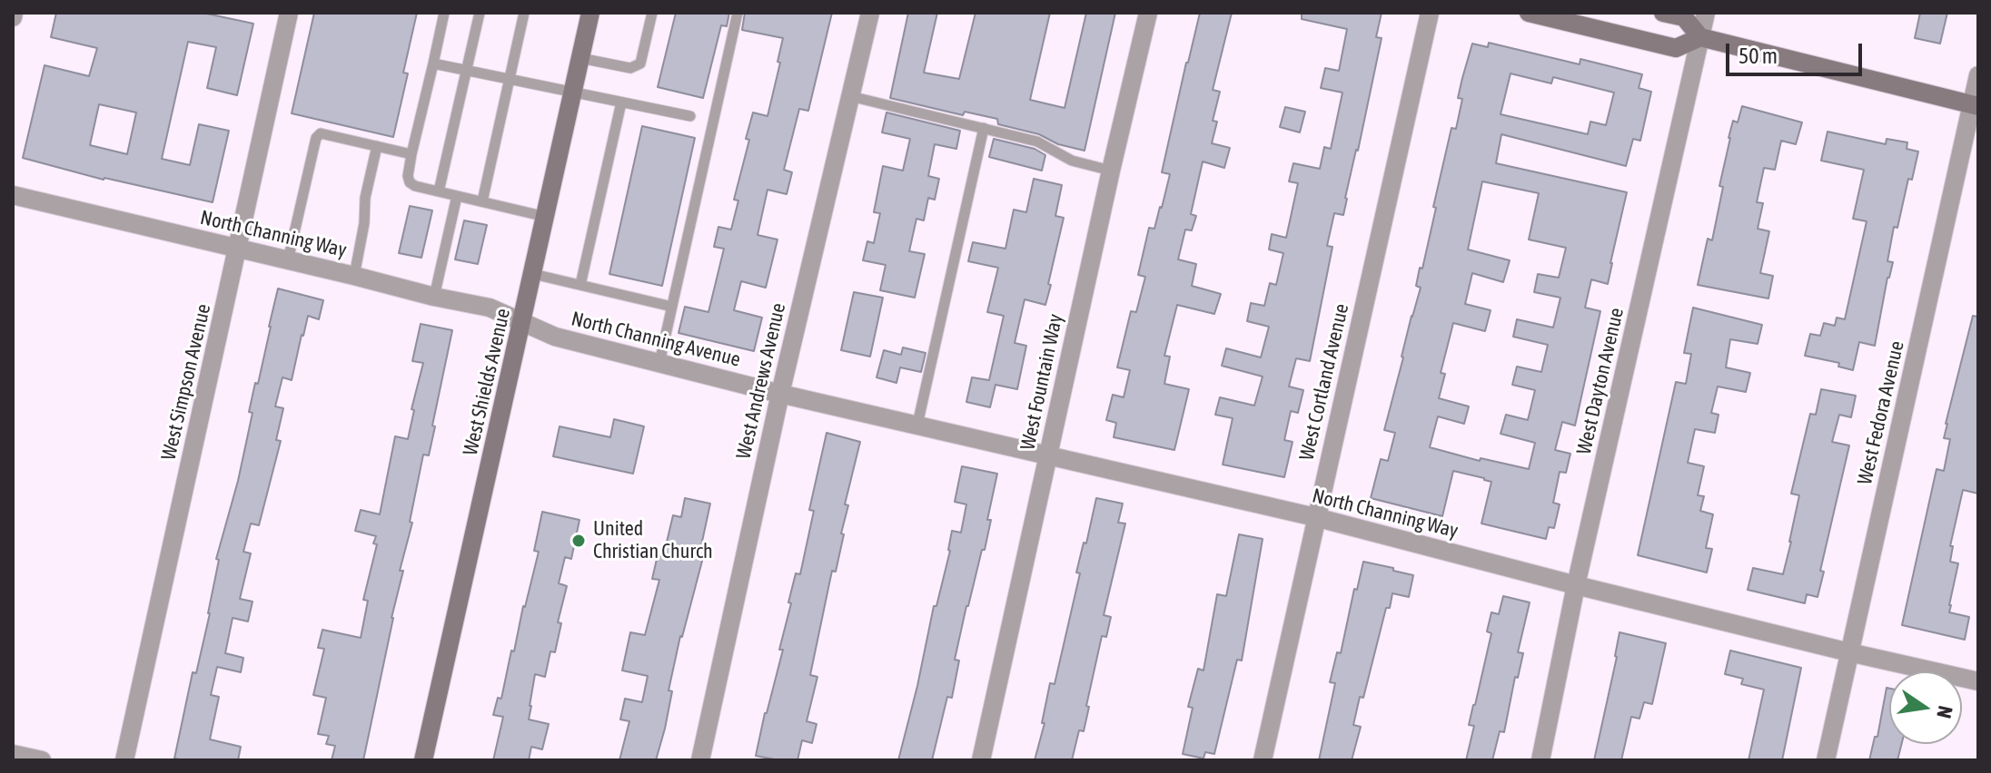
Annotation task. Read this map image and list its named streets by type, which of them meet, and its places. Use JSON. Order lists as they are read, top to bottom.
{
  "streets": {
    "main road": ["West Shields Avenue"],
    "street": [
      "North Channing Way",
      "North Channing Avenue",
      "West Andrews Avenue",
      "West Dayton Avenue",
      "West Simpson Avenue",
      "West Fountain Way",
      "West Cortland Avenue",
      "West Fedora Avenue"
    ]
  },
  "crossings": [
    ["North Channing Way", "North Channing Avenue"],
    ["North Channing Way", "West Andrews Avenue"],
    ["North Channing Way", "West Dayton Avenue"],
    ["North Channing Way", "West Simpson Avenue"],
    ["North Channing Way", "West Shields Avenue"],
    ["North Channing Way", "West Fountain Way"],
    ["North Channing Way", "West Cortland Avenue"],
    ["North Channing Way", "West Fedora Avenue"],
    ["North Channing Avenue", "West Andrews Avenue"],
    ["North Channing Avenue", "West Shields Avenue"]
  ],
  "places": ["United Christian Church"],
  "scale_bar": "50 m",
  "north": "right"
}
